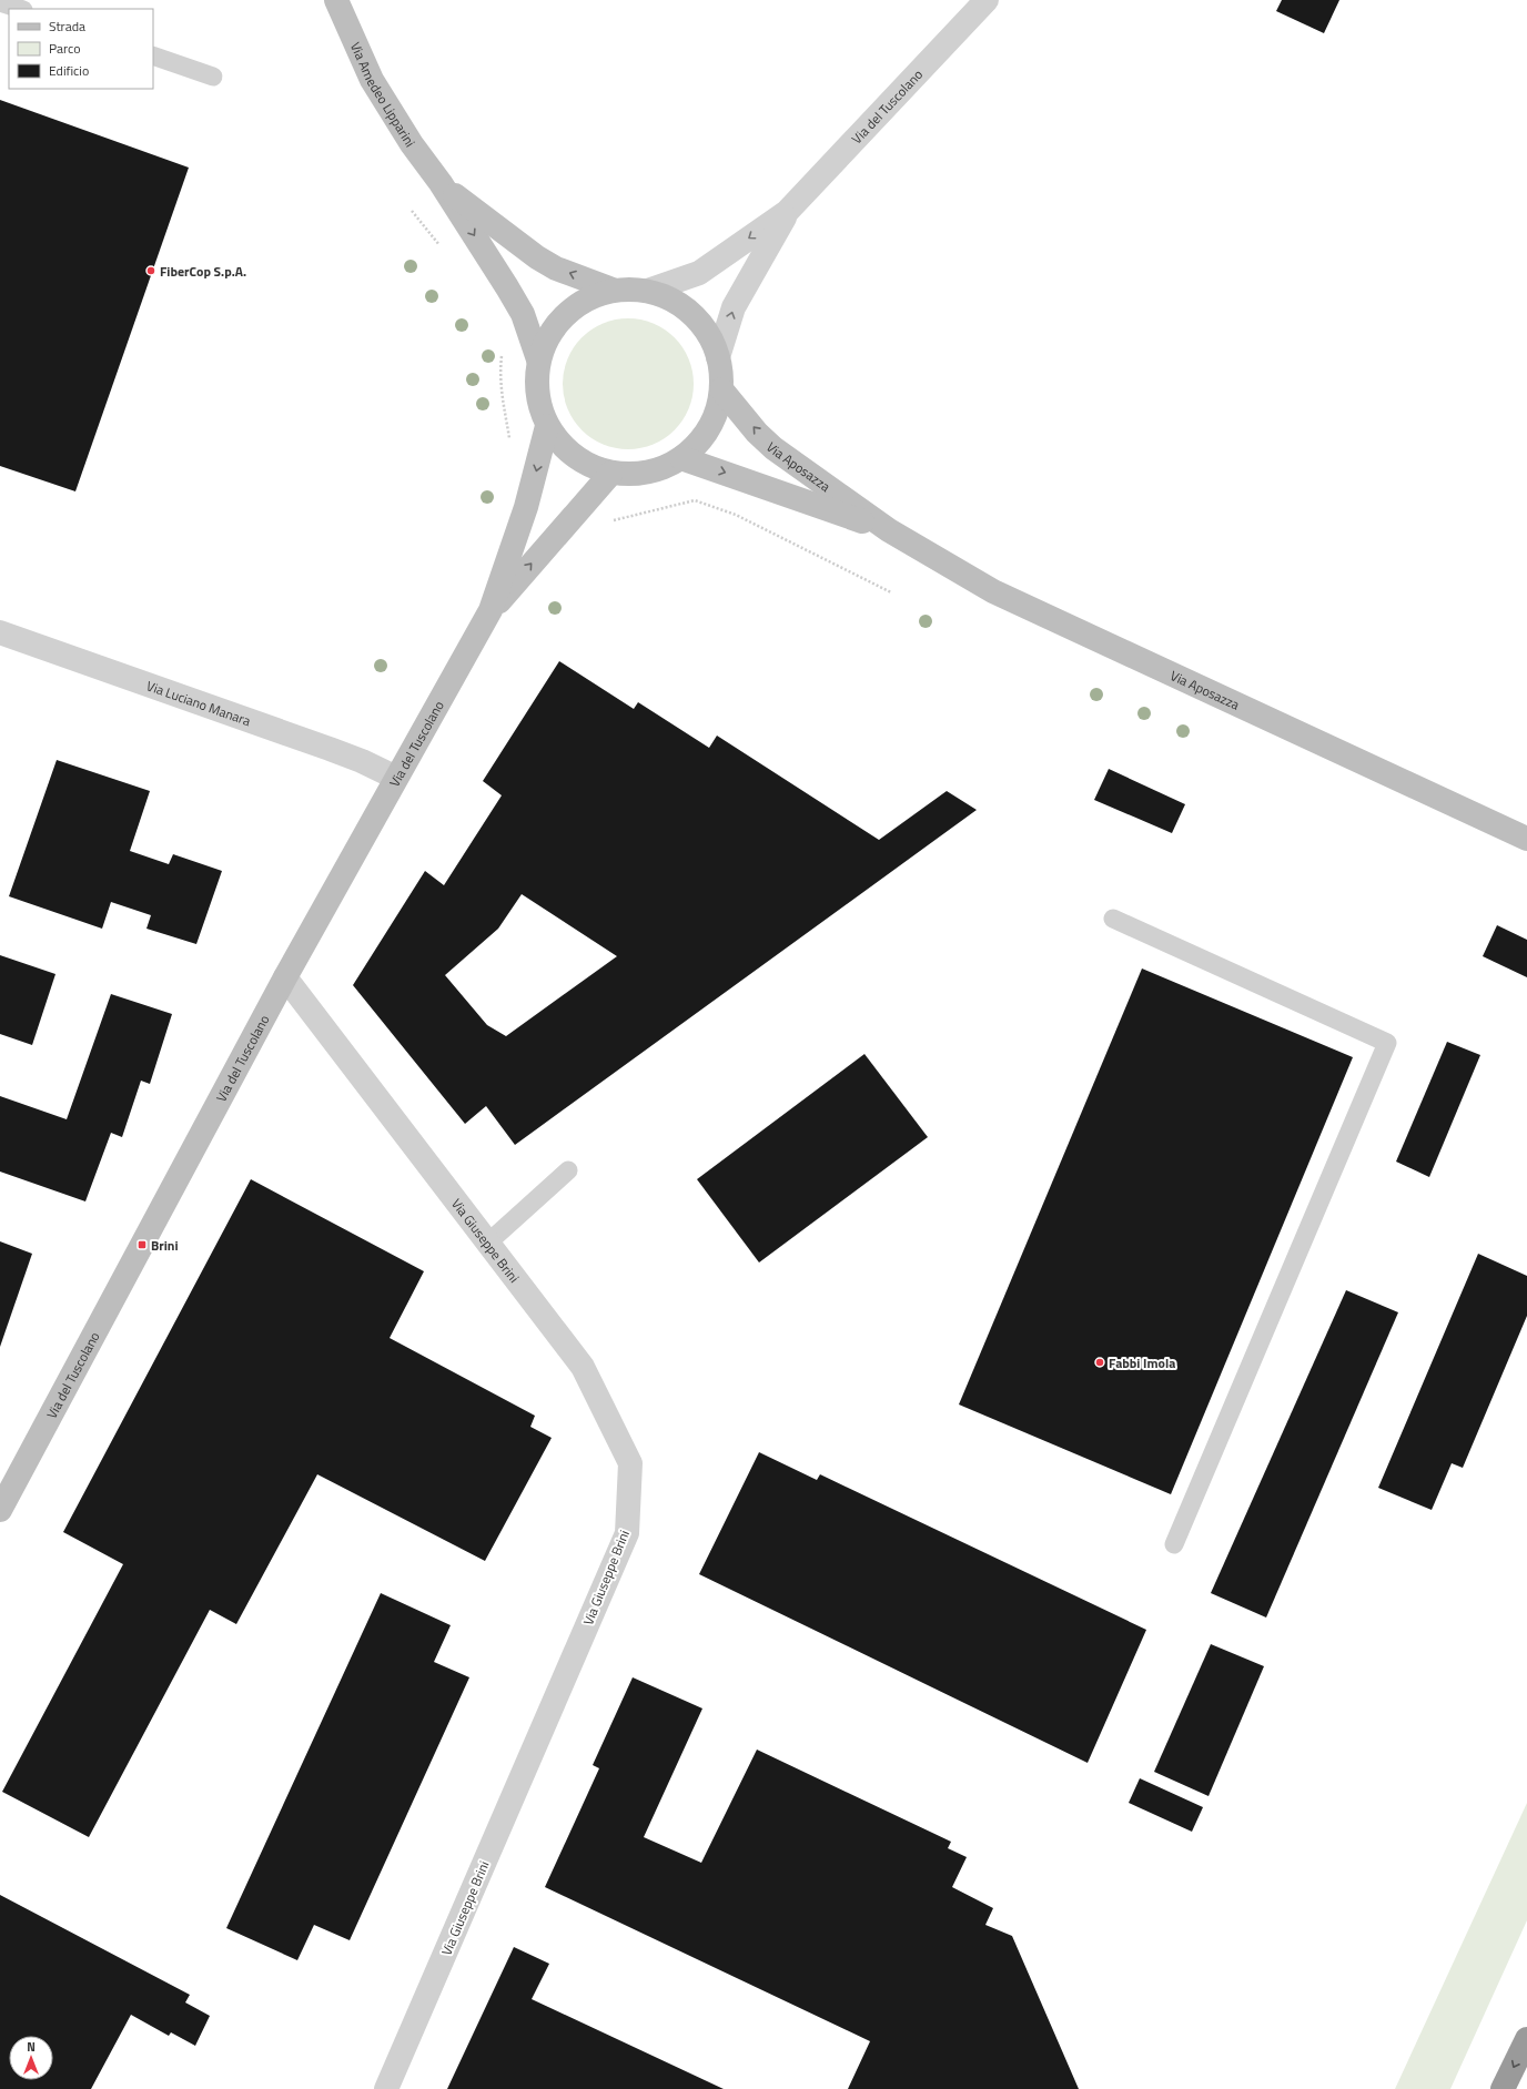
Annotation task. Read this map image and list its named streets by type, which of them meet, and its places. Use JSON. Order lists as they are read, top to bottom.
{
  "streets": {
    "street": [
      "Via Amedeo Lipparini",
      "Via del Tuscolano",
      "Via Aposazza",
      "Via Luciano Manara",
      "Via Giuseppe Brini"
    ]
  },
  "crossings": [
    ["Via del Tuscolano", "Via Luciano Manara"],
    ["Via del Tuscolano", "Via Giuseppe Brini"]
  ],
  "places": {
    "other": ["FiberCop S.p.A.", "Fabbi Imola"],
    "transit": ["Brini"]
  },
  "legend": ["Strada", "Parco", "Edificio"],
  "north": "top"
}
